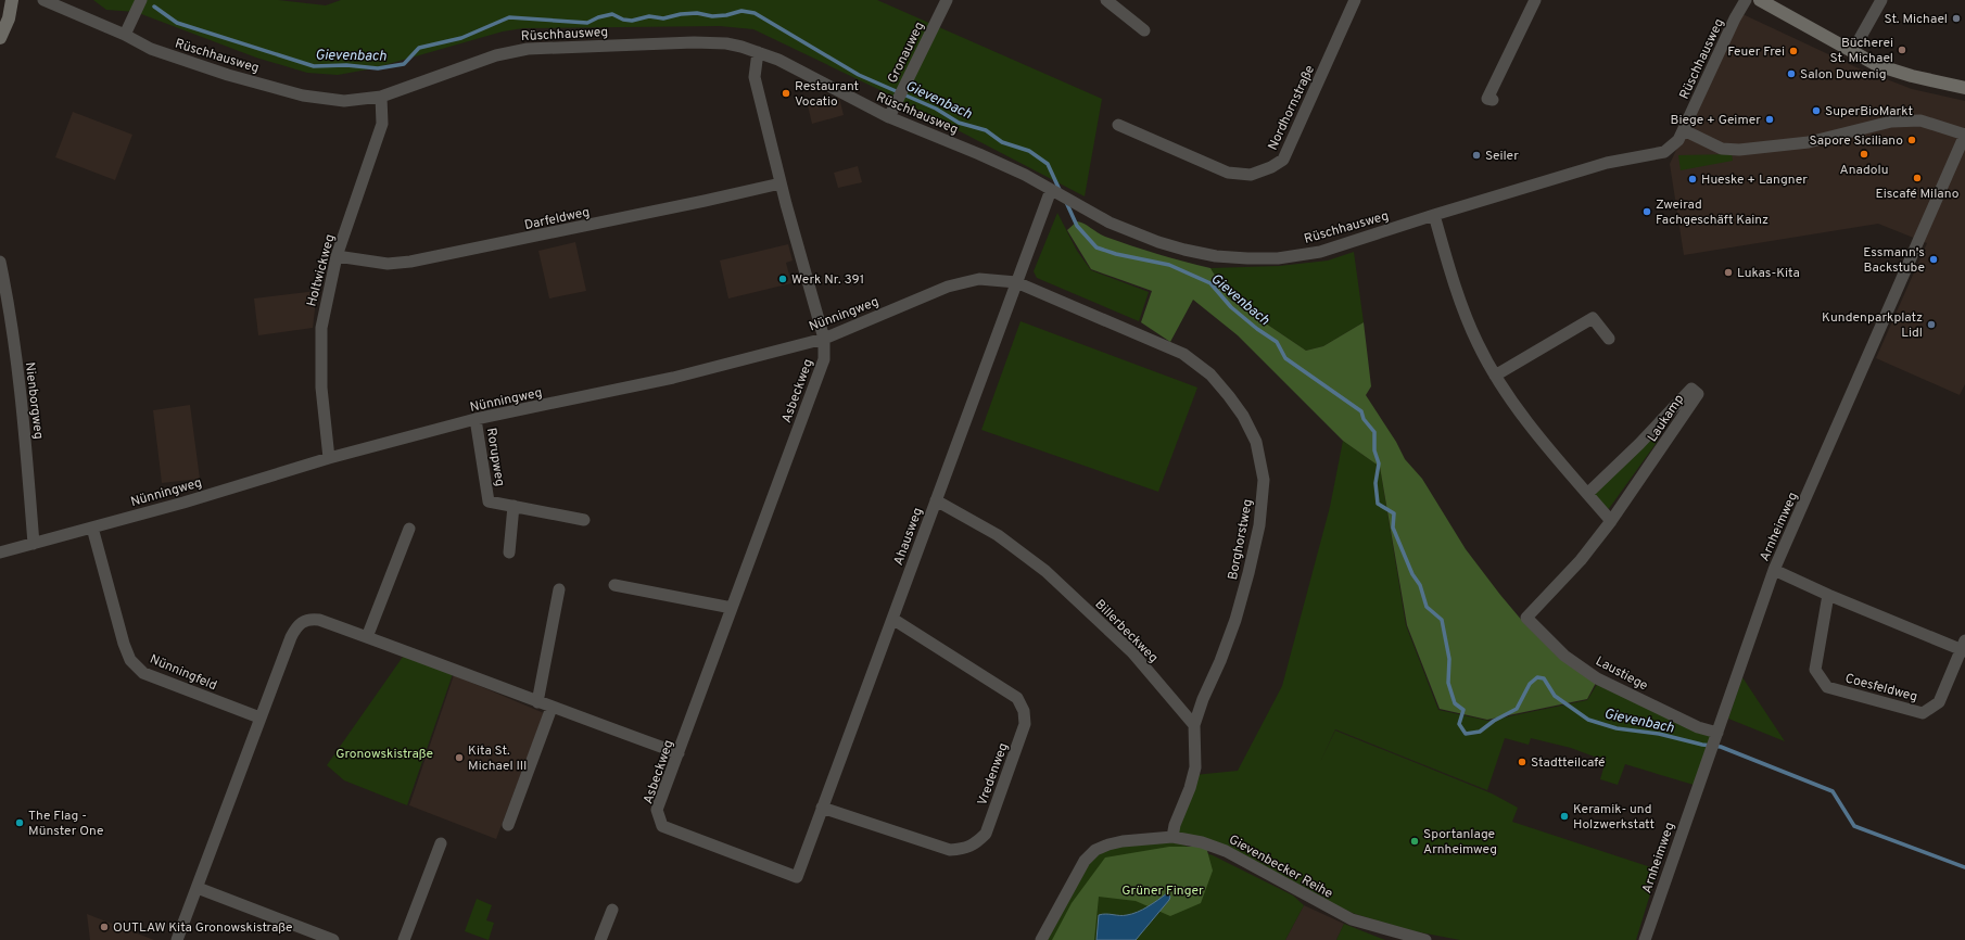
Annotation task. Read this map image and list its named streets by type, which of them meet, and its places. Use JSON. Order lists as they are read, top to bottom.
{
  "streets": {
    "street": [
      "Rüschhausweg",
      "Gronauweg",
      "Nordhornstraße",
      "Darfeldweg",
      "Holtwickweg",
      "Nünningweg",
      "Asbeckweg",
      "Nienborgweg",
      "Laukamp",
      "Rorupweg",
      "Arnheimweg",
      "Ahausweg",
      "Borghorstweg",
      "Billerbeckweg",
      "Nünningfeld",
      "Laustiege",
      "Coesfeldweg",
      "Vredenweg",
      "Gievenbecker Reihe"
    ]
  },
  "crossings": [
    ["Rüschhausweg", "Gronauweg"],
    ["Rüschhausweg", "Holtwickweg"],
    ["Rüschhausweg", "Asbeckweg"],
    ["Rüschhausweg", "Ahausweg"],
    ["Darfeldweg", "Holtwickweg"],
    ["Darfeldweg", "Asbeckweg"],
    ["Holtwickweg", "Nünningweg"],
    ["Nünningweg", "Asbeckweg"],
    ["Nünningweg", "Nienborgweg"],
    ["Nünningweg", "Rorupweg"],
    ["Nünningweg", "Ahausweg"],
    ["Nünningweg", "Borghorstweg"],
    ["Nünningweg", "Nünningfeld"],
    ["Asbeckweg", "Ahausweg"],
    ["Laukamp", "Laustiege"],
    ["Arnheimweg", "Laustiege"],
    ["Arnheimweg", "Coesfeldweg"],
    ["Ahausweg", "Borghorstweg"],
    ["Ahausweg", "Billerbeckweg"],
    ["Ahausweg", "Vredenweg"],
    ["Borghorstweg", "Billerbeckweg"]
  ],
  "water": ["Gievenbach"],
  "parks": ["Gronowskistraße", "Grüner Finger"],
  "places": [
    "St. Michael",
    "Bücherei St. Michael",
    "Feuer Frei",
    "Salon Duwenig",
    "Restaurant Vocatio",
    "SuperBioMarkt",
    "Biege + Geimer",
    "Sapore Siciliano",
    "Anadolu",
    "Seiler",
    "Eiscafé Milano",
    "Hueske + Langner",
    "Zweirad Fachgeschäft Kainz",
    "Essmann's Backstube",
    "Lukas-Kita",
    "Werk Nr. 391",
    "Kundenparkplatz Lidl",
    "Kita St. Michael III",
    "Stadtteilcafé",
    "Keramik- und Holzwerkstatt",
    "The Flag - Münster One",
    "Sportanlage Arnheimweg",
    "OUTLAW Kita Gronowskistraße"
  ]
}
